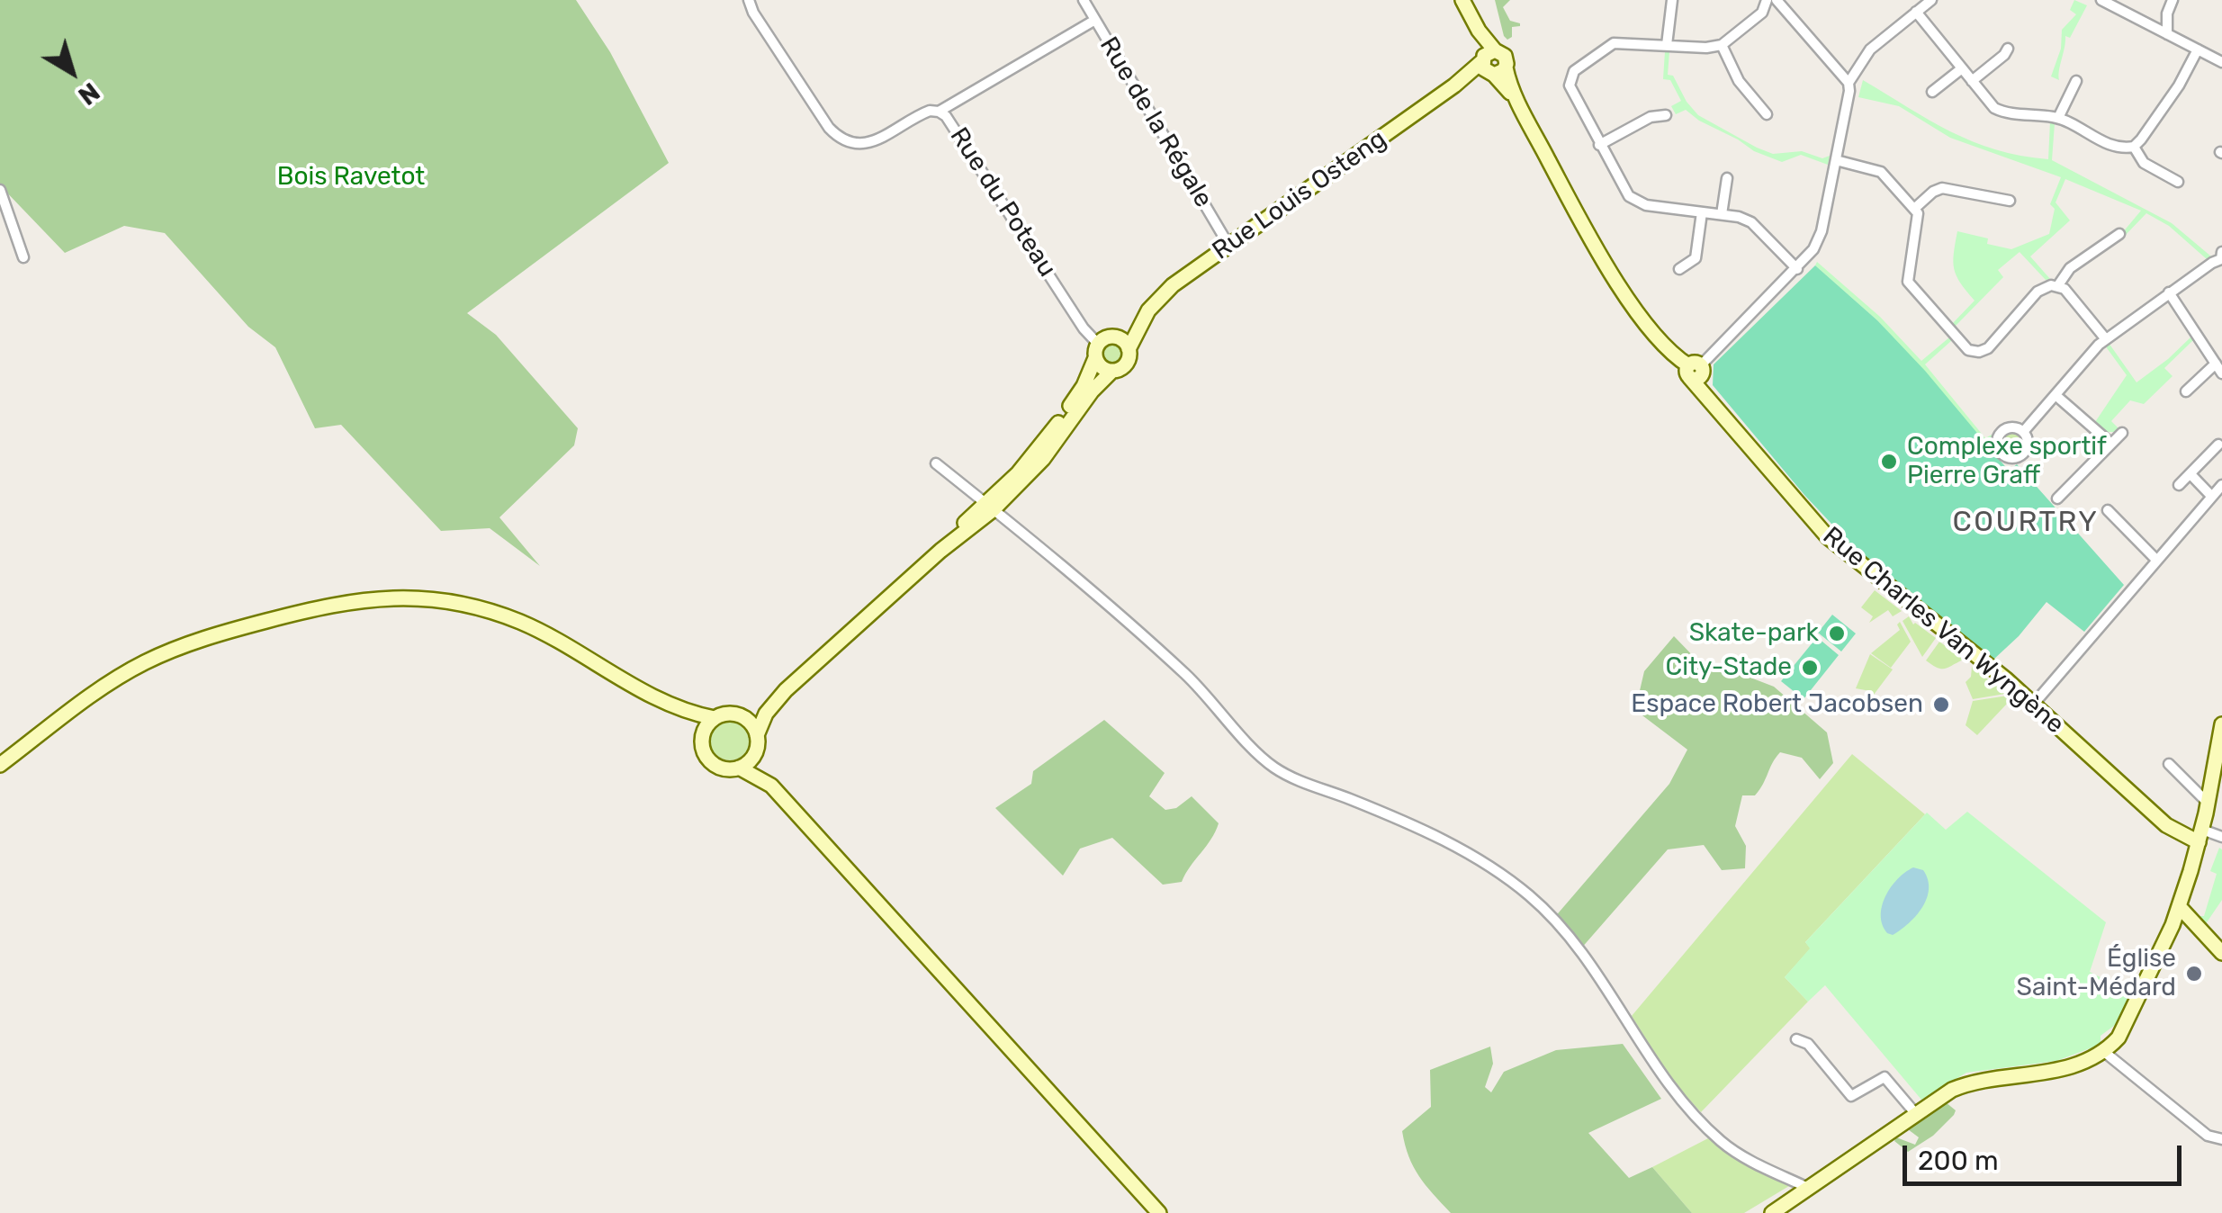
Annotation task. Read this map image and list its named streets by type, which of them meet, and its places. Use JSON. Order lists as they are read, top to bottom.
{
  "streets": {
    "street": [
      "Rue de la Régale",
      "Rue Louis Osteng",
      "Rue du Poteau",
      "Rue Charles Van Wyngène"
    ]
  },
  "crossings": [
    ["Rue de la Régale", "Rue Louis Osteng"],
    ["Rue Louis Osteng", "Rue du Poteau"]
  ],
  "districts": ["COURTRY"],
  "parks": ["Bois Ravetot"],
  "places": [
    "Complexe sportif Pierre Graff",
    "Skate-park",
    "City-Stade",
    "Espace Robert Jacobsen",
    "Église Saint-Médard"
  ],
  "scale_bar": "200 m",
  "north": "bottom right"
}
